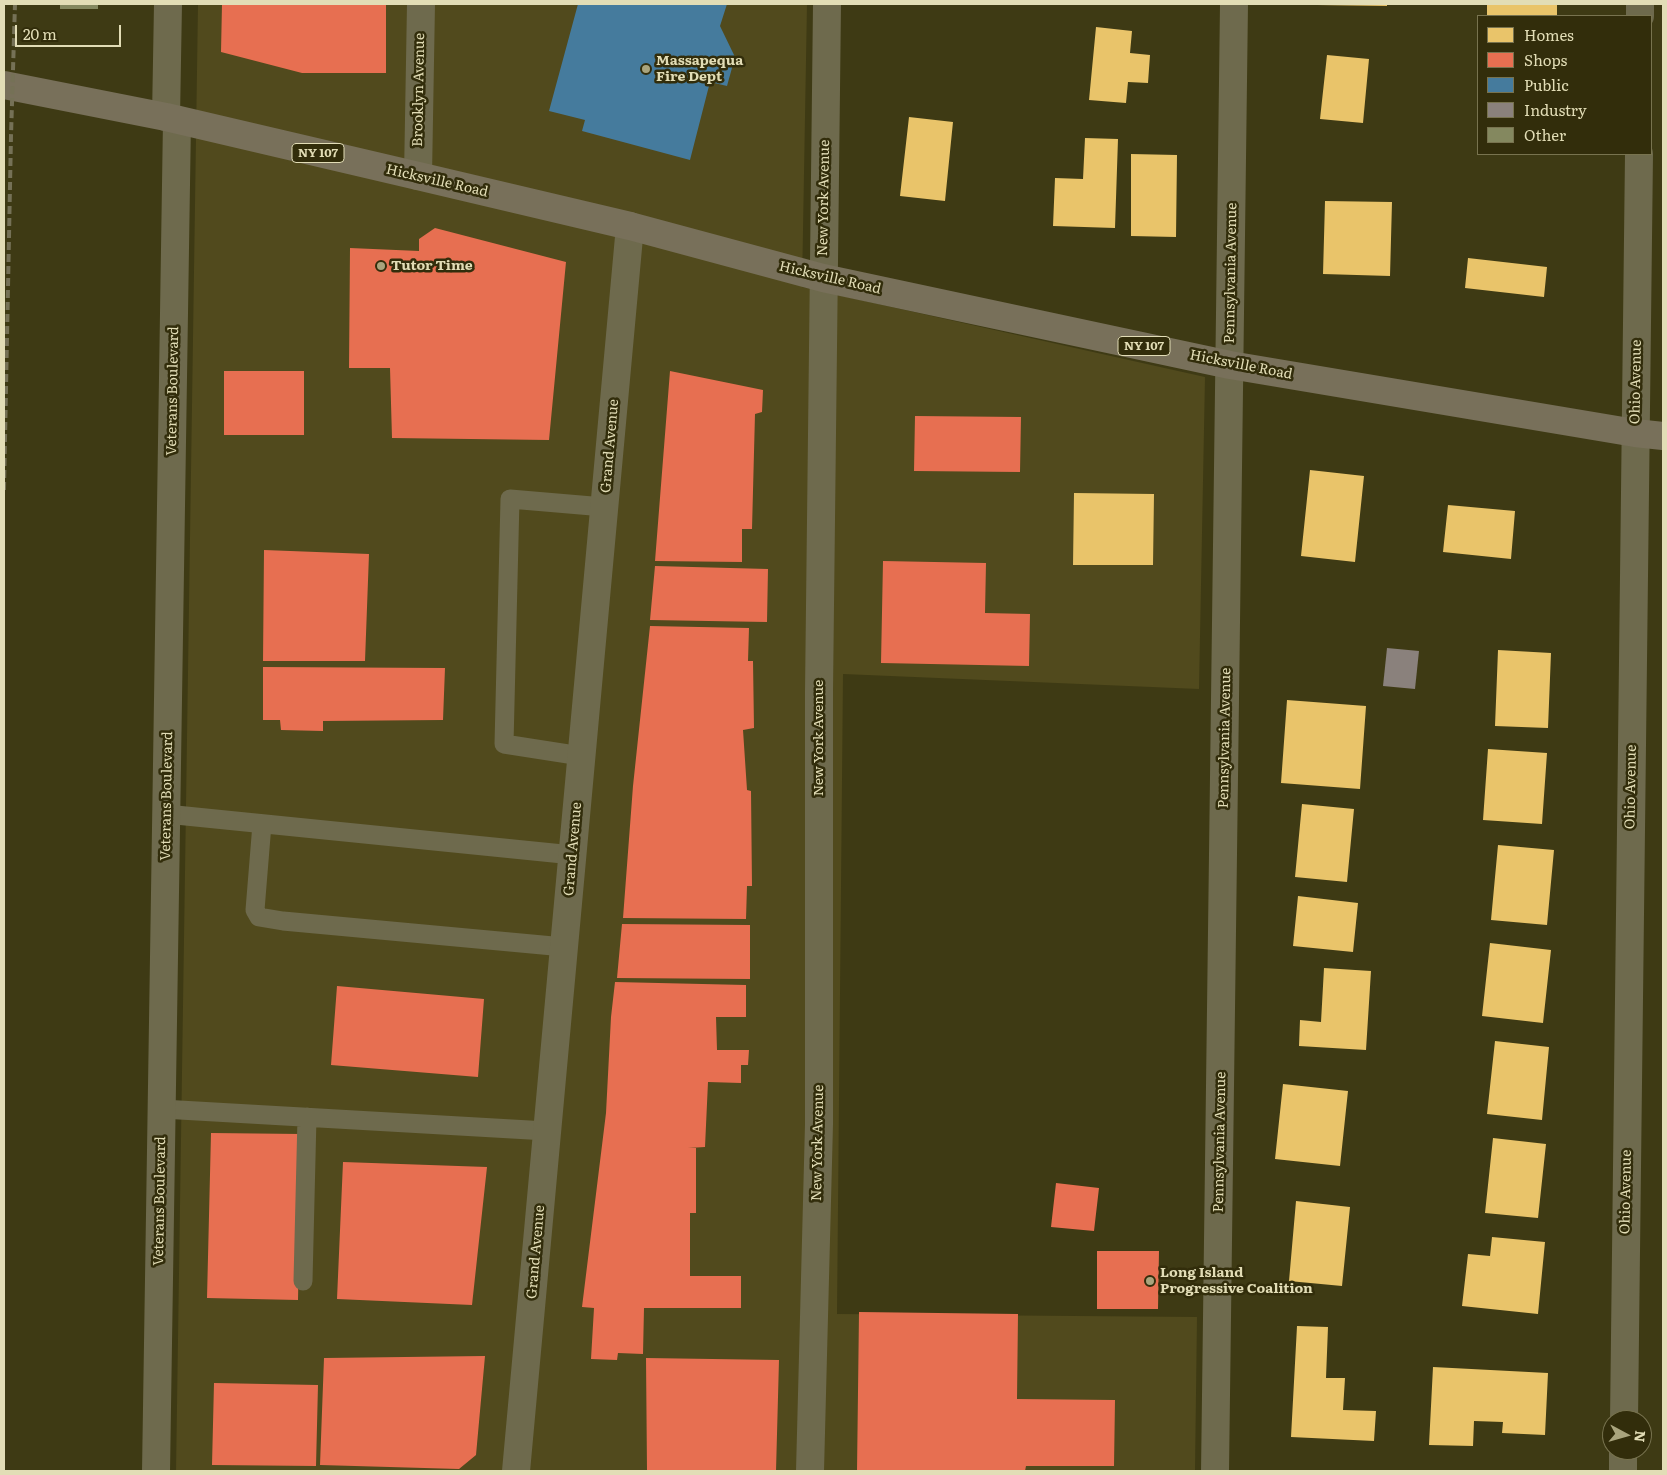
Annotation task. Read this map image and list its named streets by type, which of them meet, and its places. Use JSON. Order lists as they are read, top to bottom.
{
  "streets": {
    "main road": ["NY 107", "Hicksville Road"],
    "street": [
      "Brooklyn Avenue",
      "New York Avenue",
      "Pennsylvania Avenue",
      "Ohio Avenue",
      "Veterans Boulevard",
      "Grand Avenue"
    ]
  },
  "crossings": [
    ["Brooklyn Avenue", "Hicksville Road"],
    ["Hicksville Road", "New York Avenue"],
    ["Hicksville Road", "Pennsylvania Avenue"],
    ["Hicksville Road", "Ohio Avenue"],
    ["Hicksville Road", "Veterans Boulevard"],
    ["Hicksville Road", "Grand Avenue"]
  ],
  "places": ["Massapequa Fire Dept", "Tutor Time", "Long Island Progressive Coalition"],
  "legend": [
    "Homes",
    "Shops",
    "Public",
    "Industry",
    "Other"
  ],
  "scale_bar": "20 m",
  "north": "right"
}
